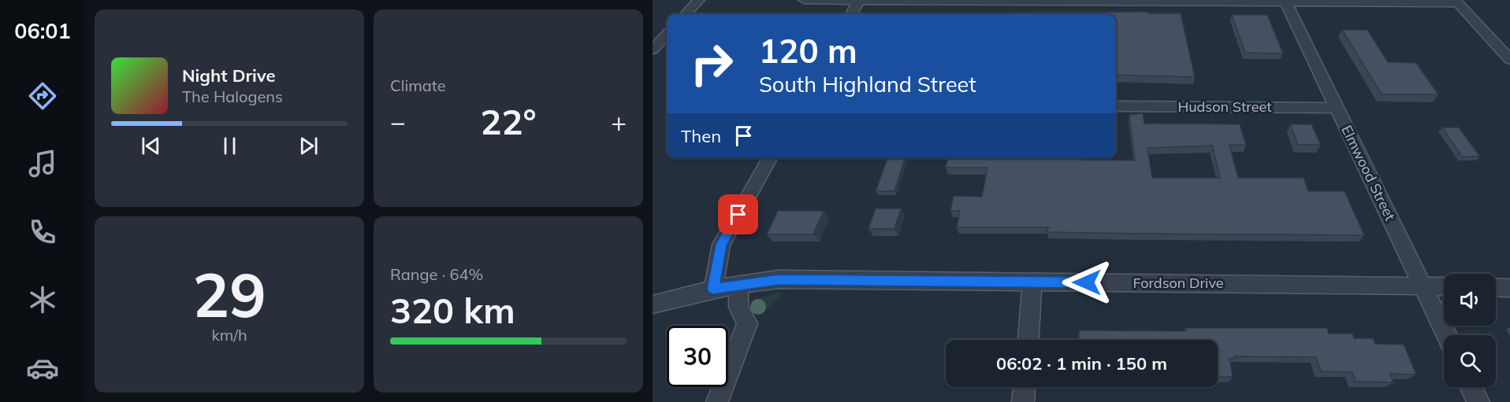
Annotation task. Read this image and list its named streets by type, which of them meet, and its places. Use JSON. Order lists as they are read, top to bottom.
{
  "streets": {
    "street": ["Hudson Street", "Elmwood Street", "Fordson Drive"]
  },
  "crossings": [
    ["Hudson Street", "Elmwood Street"],
    ["Elmwood Street", "Fordson Drive"]
  ],
  "page": {
    "tabs": "06:01",
    "tile": [
      "Climate",
      ["29", "km/h"],
      ["Range · 64%", "320 km"]
    ],
    "turn": ["120 m", "South Highland Street"],
    "song": ["Night Drive", "The Halogens"],
    "heat": ["−", "22°", "+"],
    "then": "Then",
    "limit": "30",
    "trip": "06:02 · 1 min · 150 m"
  }
}
